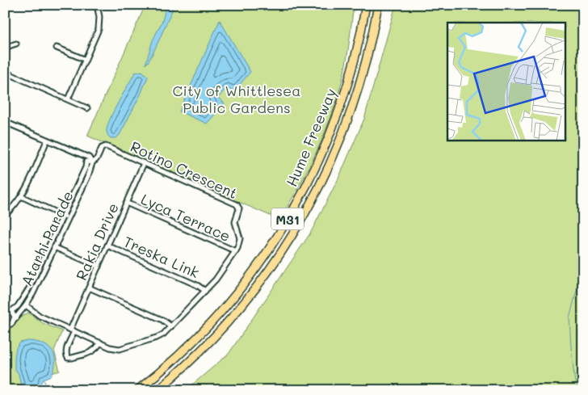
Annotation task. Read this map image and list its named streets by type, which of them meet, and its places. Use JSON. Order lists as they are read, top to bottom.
{
  "streets": {
    "highway": ["Hume Freeway", "M31"],
    "street": [
      "Rotino Crescent",
      "Lyca Terrace",
      "Atarhi Parade",
      "Rakia Drive",
      "Treska Link"
    ]
  },
  "crossings": [
    ["Rotino Crescent", "Lyca Terrace"],
    ["Rotino Crescent", "Atarhi Parade"],
    ["Rotino Crescent", "Rakia Drive"],
    ["Rotino Crescent", "Treska Link"],
    ["Lyca Terrace", "Rakia Drive"],
    ["Rakia Drive", "Treska Link"]
  ],
  "parks": ["City of Whittlesea Public Gardens"]
}
